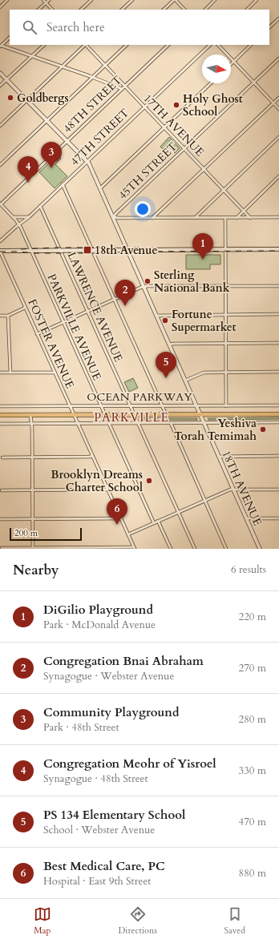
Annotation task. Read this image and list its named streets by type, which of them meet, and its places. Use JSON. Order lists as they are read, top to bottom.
{
  "streets": {
    "main road": ["OCEAN PARKWAY"],
    "street": [
      "48TH STREET",
      "17TH AVENUE",
      "47TH STREET",
      "45TH STREET",
      "LAWRENCE AVENUE",
      "PARKVILLE AVENUE",
      "FOSTER AVENUE",
      "18TH AVENUE"
    ]
  },
  "crossings": [
    ["48TH STREET", "17TH AVENUE"],
    ["48TH STREET", "PARKVILLE AVENUE"],
    ["48TH STREET", "18TH AVENUE"],
    ["17TH AVENUE", "47TH STREET"],
    ["17TH AVENUE", "45TH STREET"],
    ["47TH STREET", "LAWRENCE AVENUE"],
    ["47TH STREET", "PARKVILLE AVENUE"],
    ["47TH STREET", "18TH AVENUE"],
    ["45TH STREET", "18TH AVENUE"],
    ["LAWRENCE AVENUE", "OCEAN PARKWAY"],
    ["PARKVILLE AVENUE", "OCEAN PARKWAY"],
    ["FOSTER AVENUE", "OCEAN PARKWAY"],
    ["OCEAN PARKWAY", "18TH AVENUE"]
  ],
  "districts": ["PARKVILLE"],
  "places": {
    "other": [
      "Goldbergs",
      "Holy Ghost School",
      "Sterling National Bank",
      "Fortune Supermarket",
      "Yeshiva Torah Temimah",
      "Brooklyn Dreams Charter School"
    ],
    "transit": ["18th Avenue"]
  },
  "scale_bar": "200 m",
  "north": "right",
  "page": {
    "search": "Search here",
    "pins": [
      "3",
      "4",
      "1",
      "2",
      "5",
      "6"
    ],
    "scale": "200 m",
    "heading": ["Nearby", "6 results"],
    "list": [
      {
        "mark": "1",
        "name": "DiGilio Playground",
        "note": "Park · McDonald Avenue",
        "value": "220 m"
      },
      {
        "mark": "2",
        "name": "Congregation Bnai Abraham",
        "note": "Synagogue · Webster Avenue",
        "value": "270 m"
      },
      {
        "mark": "3",
        "name": "Community Playground",
        "note": "Park · 48th Street",
        "value": "280 m"
      },
      {
        "mark": "4",
        "name": "Congregation Meohr of Yisroel",
        "note": "Synagogue · 48th Street",
        "value": "330 m"
      },
      {
        "mark": "5",
        "name": "PS 134 Elementary School",
        "note": "School · Webster Avenue",
        "value": "470 m"
      },
      {
        "mark": "6",
        "name": "Best Medical Care, PC",
        "note": "Hospital · East 9th Street",
        "value": "880 m"
      }
    ],
    "nav": ["Map", "Directions", "Saved"]
  }
}
